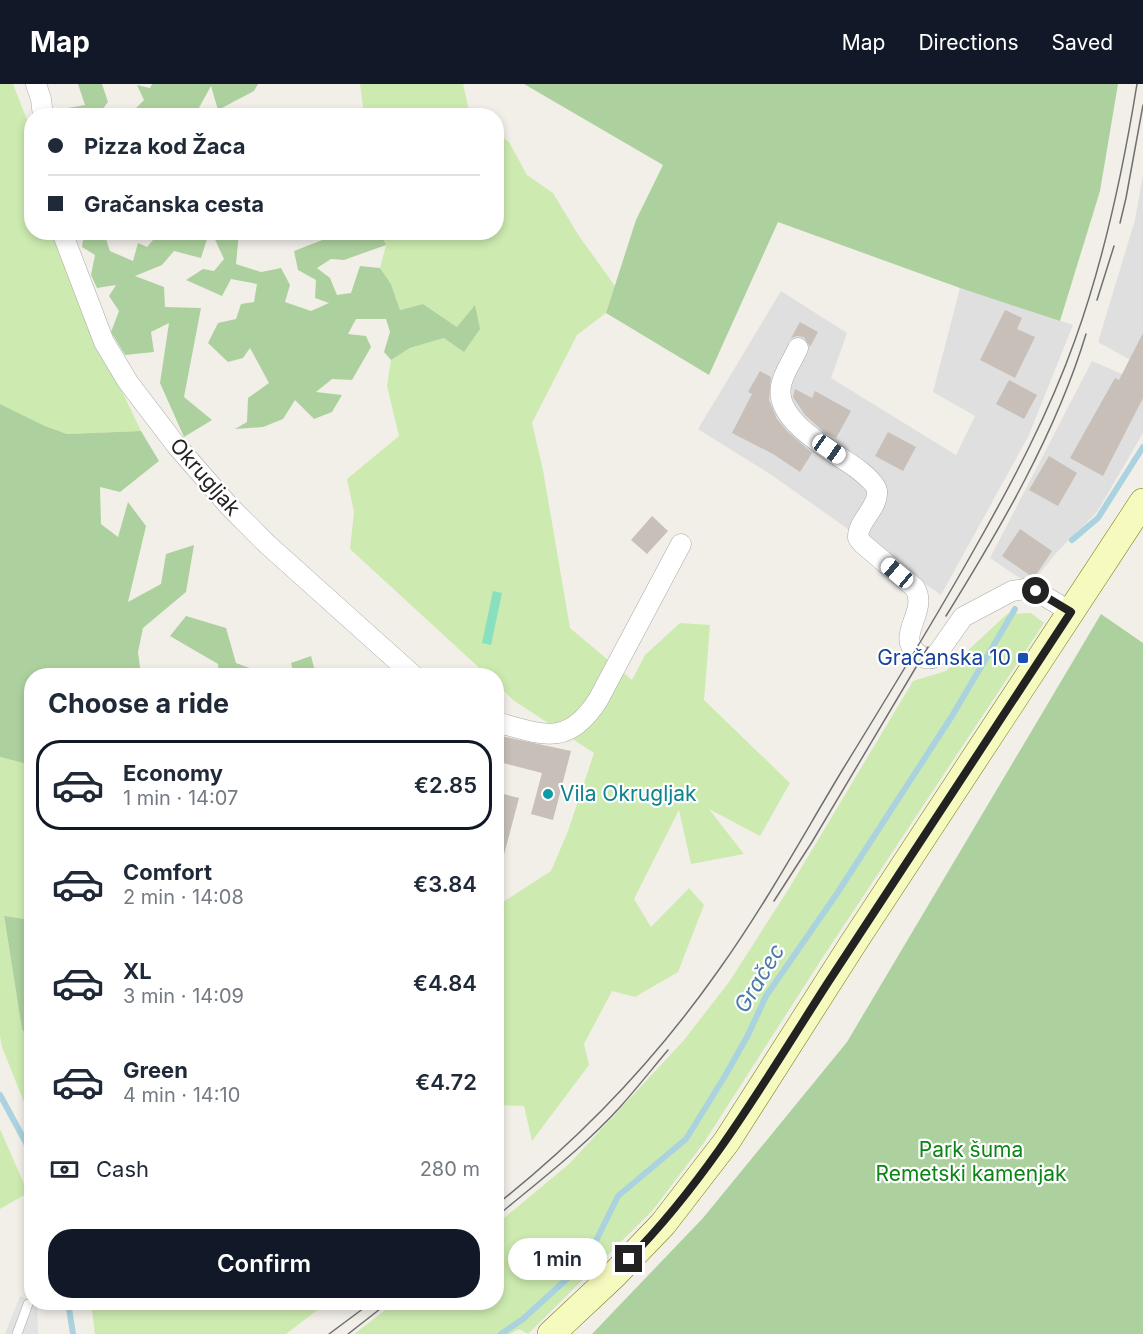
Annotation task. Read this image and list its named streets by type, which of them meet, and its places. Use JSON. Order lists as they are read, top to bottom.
{
  "streets": {
    "street": ["Okrugljak"]
  },
  "water": ["Gračec"],
  "parks": ["Park šuma Remetski kamenjak"],
  "places": {
    "transit": ["Gračanska 10"],
    "other": ["Vila Okrugljak"]
  },
  "page": {
    "header": "Map",
    "nav": ["Map", "Directions", "Saved"],
    "banner": ["Pizza kod Žaca", "Gračanska cesta"],
    "heading": "Choose a ride",
    "list": [
      {
        "name": "Economy",
        "note": "1 min · 14:07",
        "value": "€2.85"
      },
      {
        "name": "Comfort",
        "note": "2 min · 14:08",
        "value": "€3.84"
      },
      {
        "name": "XL",
        "note": "3 min · 14:09",
        "value": "€4.84"
      },
      {
        "name": "Green",
        "note": "4 min · 14:10",
        "value": "€4.72"
      }
    ],
    "pay": ["Cash", "280 m"],
    "buttons": "Confirm",
    "bubble": "1 min"
  }
}
